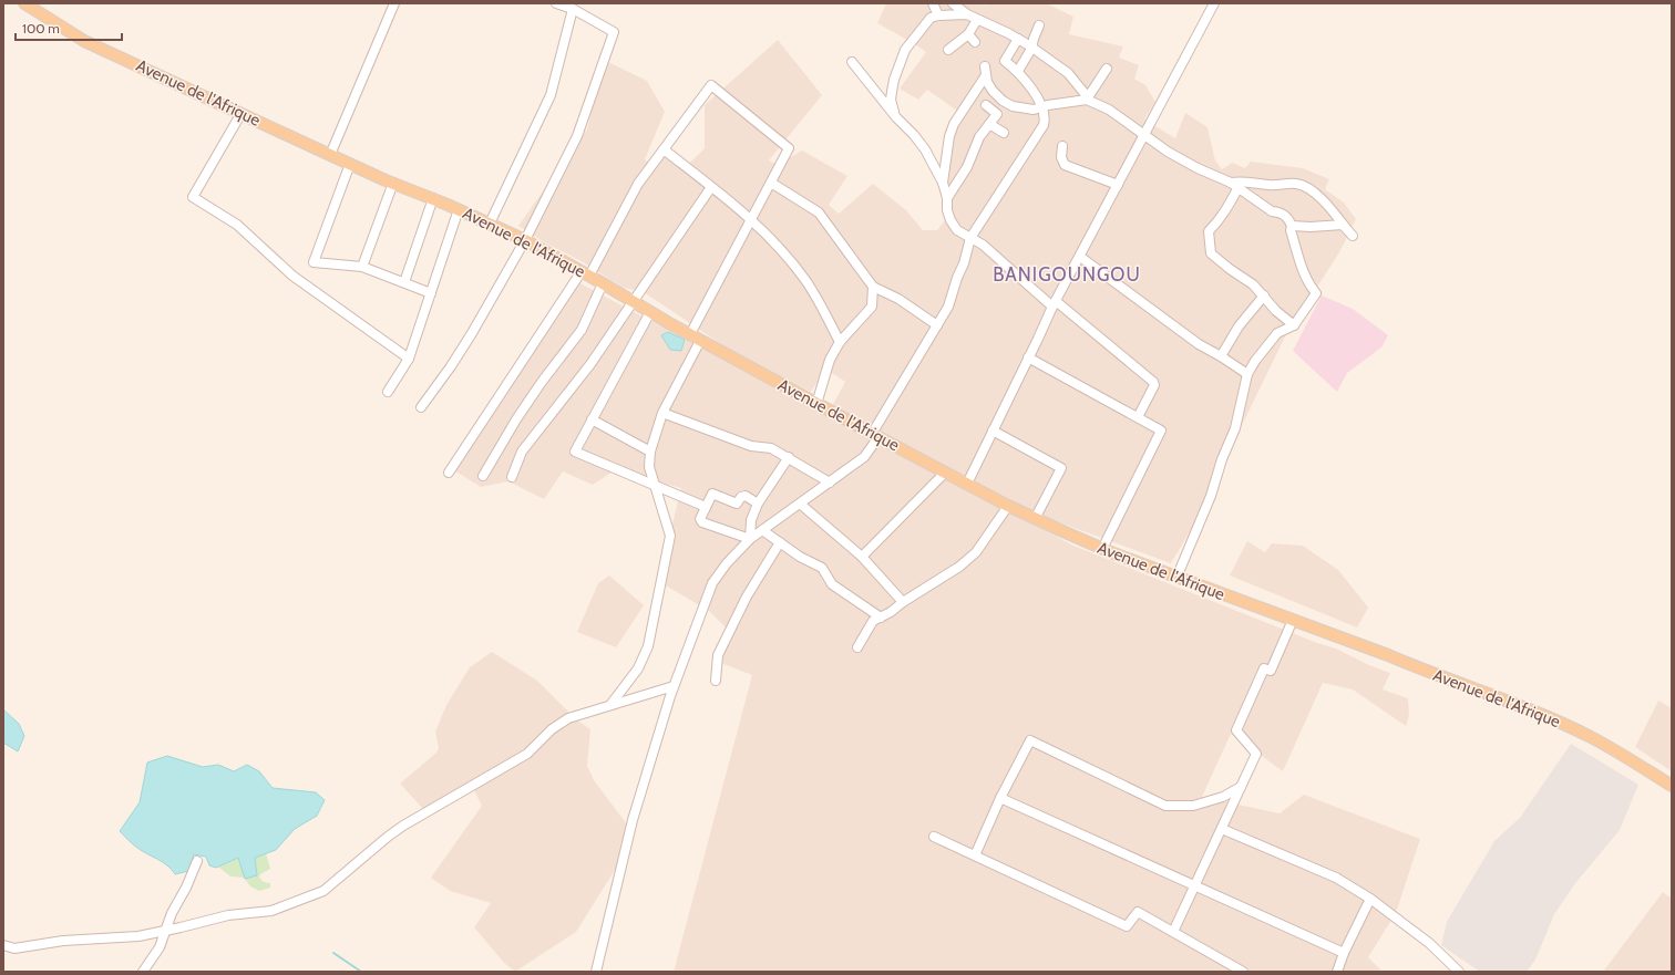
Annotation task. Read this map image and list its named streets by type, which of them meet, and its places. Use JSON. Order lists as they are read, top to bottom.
{
  "streets": {
    "main road": ["Avenue de l'Afrique"]
  },
  "districts": ["BANIGOUNGOU"],
  "scale_bar": "100 m"
}
